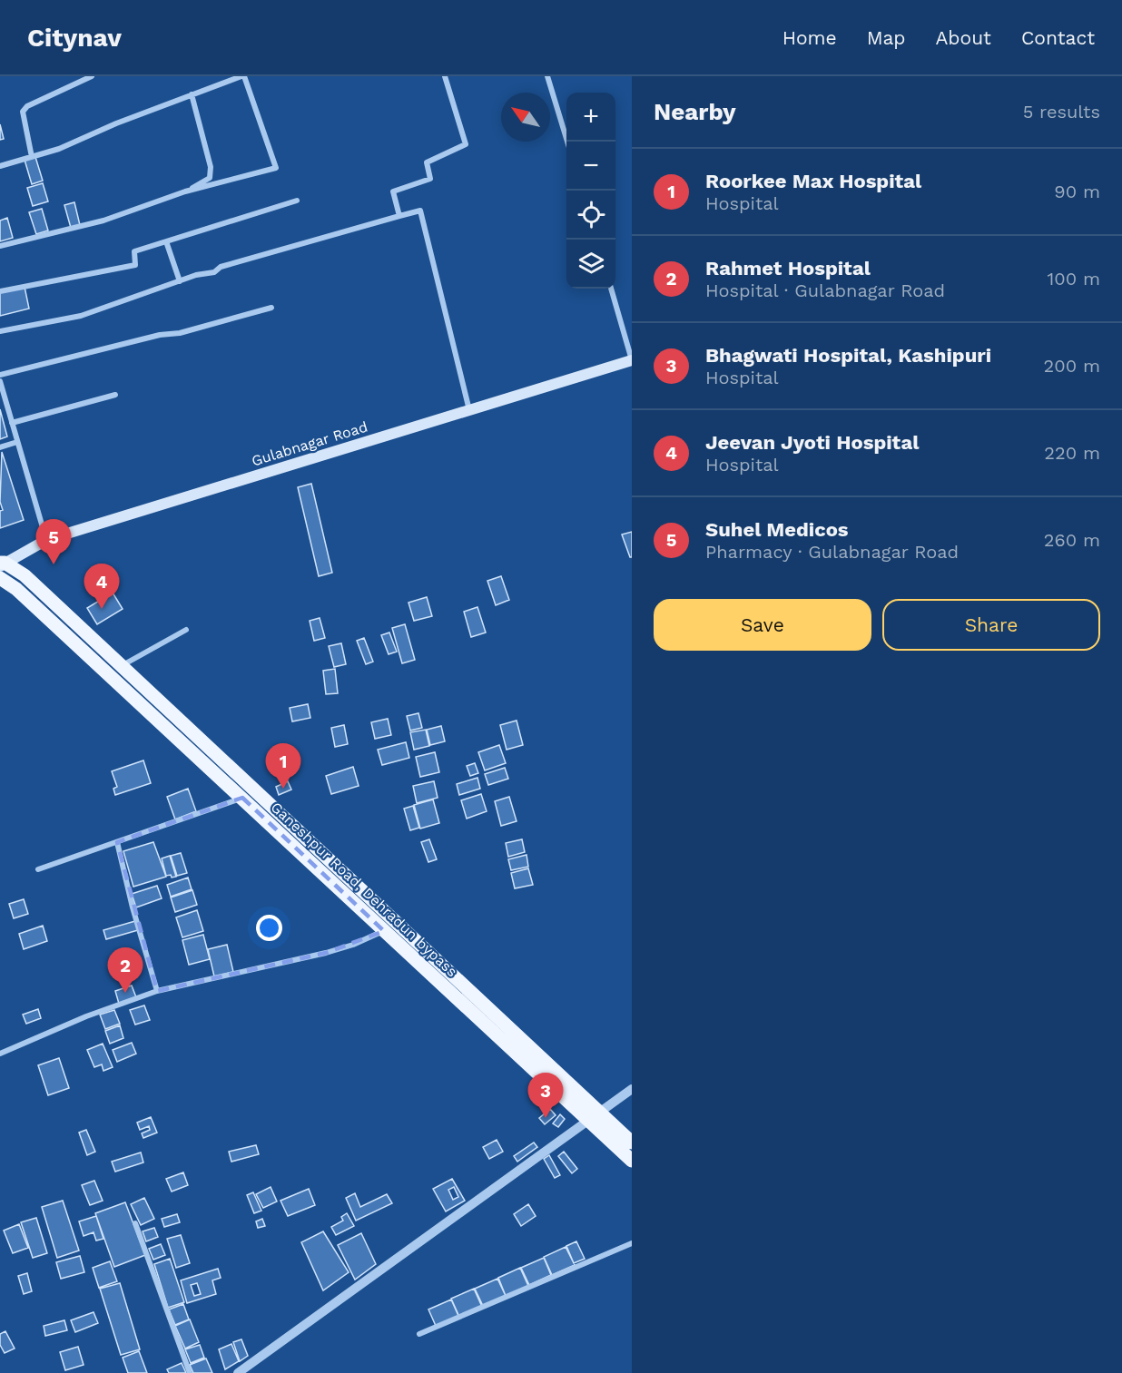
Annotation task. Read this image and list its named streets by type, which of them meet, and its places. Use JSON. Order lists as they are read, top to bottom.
{
  "streets": {
    "main road": ["Gulabnagar Road", "Ganeshpur Road, Dehradun bypass"]
  },
  "north": "top left",
  "page": {
    "header": "Citynav",
    "nav": [
      "Home",
      "Map",
      "About",
      "Contact"
    ],
    "heading": ["Nearby", "5 results"],
    "map_buttons": ["+", "−"],
    "list": [
      {
        "mark": "1",
        "name": "Roorkee Max Hospital",
        "note": "Hospital",
        "value": "90 m"
      },
      {
        "mark": "2",
        "name": "Rahmet Hospital",
        "note": "Hospital · Gulabnagar Road",
        "value": "100 m"
      },
      {
        "mark": "3",
        "name": "Bhagwati Hospital, Kashipuri",
        "note": "Hospital",
        "value": "200 m"
      },
      {
        "mark": "4",
        "name": "Jeevan Jyoti Hospital",
        "note": "Hospital",
        "value": "220 m"
      },
      {
        "mark": "5",
        "name": "Suhel Medicos",
        "note": "Pharmacy · Gulabnagar Road",
        "value": "260 m"
      }
    ],
    "pins": [
      "5",
      "4",
      "1",
      "2",
      "3"
    ],
    "buttons": ["Save", "Share"]
  }
}
